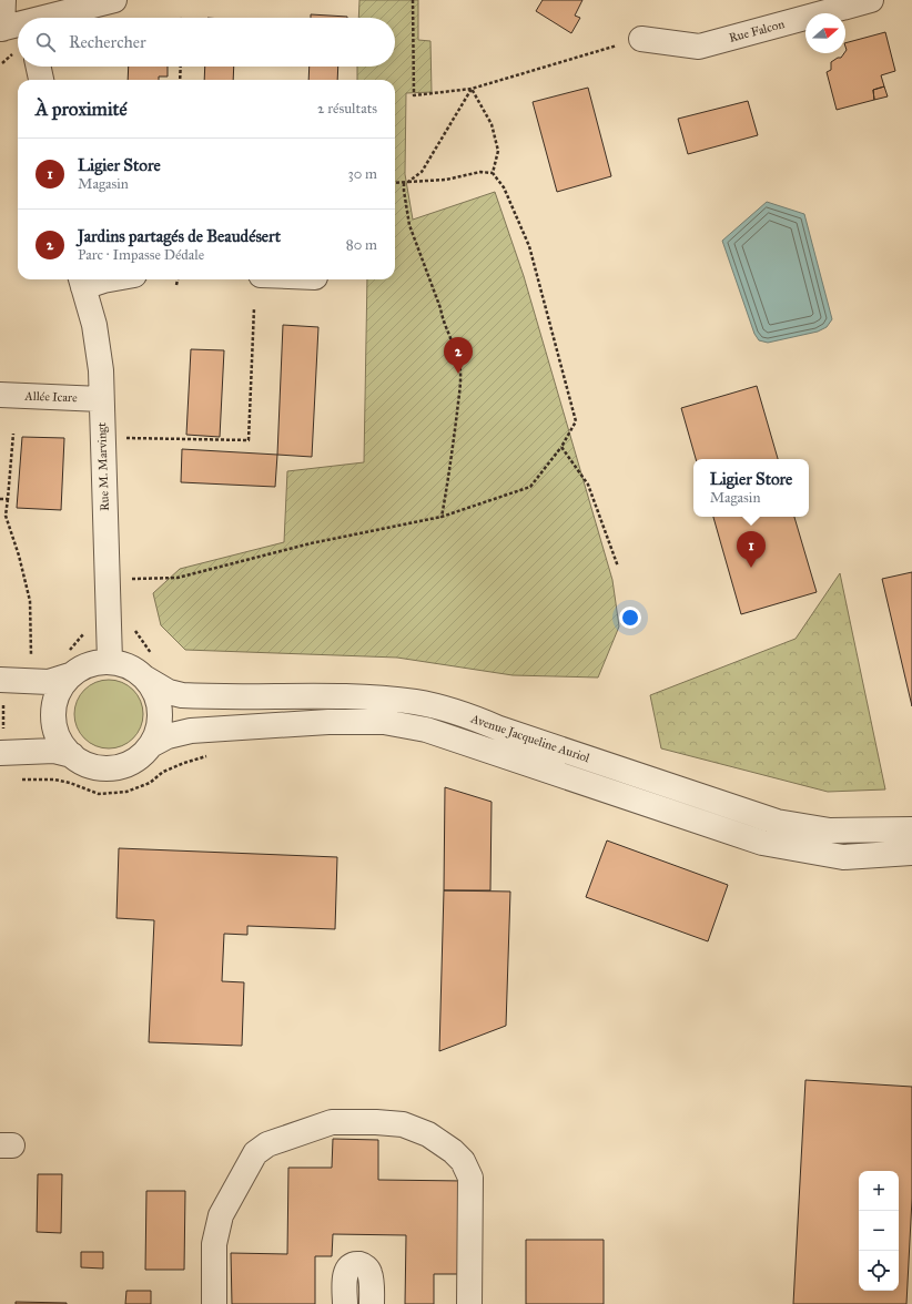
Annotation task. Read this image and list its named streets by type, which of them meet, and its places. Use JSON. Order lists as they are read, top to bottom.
{
  "streets": {
    "street": [
      "Rue Falcon",
      "Allée Icare",
      "Rue M. Marvingt",
      "Avenue Jacqueline Auriol"
    ]
  },
  "crossings": [
    ["Allée Icare", "Rue M. Marvingt"],
    ["Rue M. Marvingt", "Avenue Jacqueline Auriol"]
  ],
  "north": "right",
  "page": {
    "search": "Rechercher",
    "heading": ["À proximité", "2 résultats"],
    "list": [
      {
        "mark": "1",
        "name": "Ligier Store",
        "note": "Magasin",
        "value": "30 m"
      },
      {
        "mark": "2",
        "name": "Jardins partagés de Beaudésert",
        "note": "Parc · Impasse Dédale",
        "value": "80 m"
      }
    ],
    "pins": ["2", "1"],
    "popup": ["Ligier Store", "Magasin"],
    "map_buttons": ["+", "−"]
  }
}
